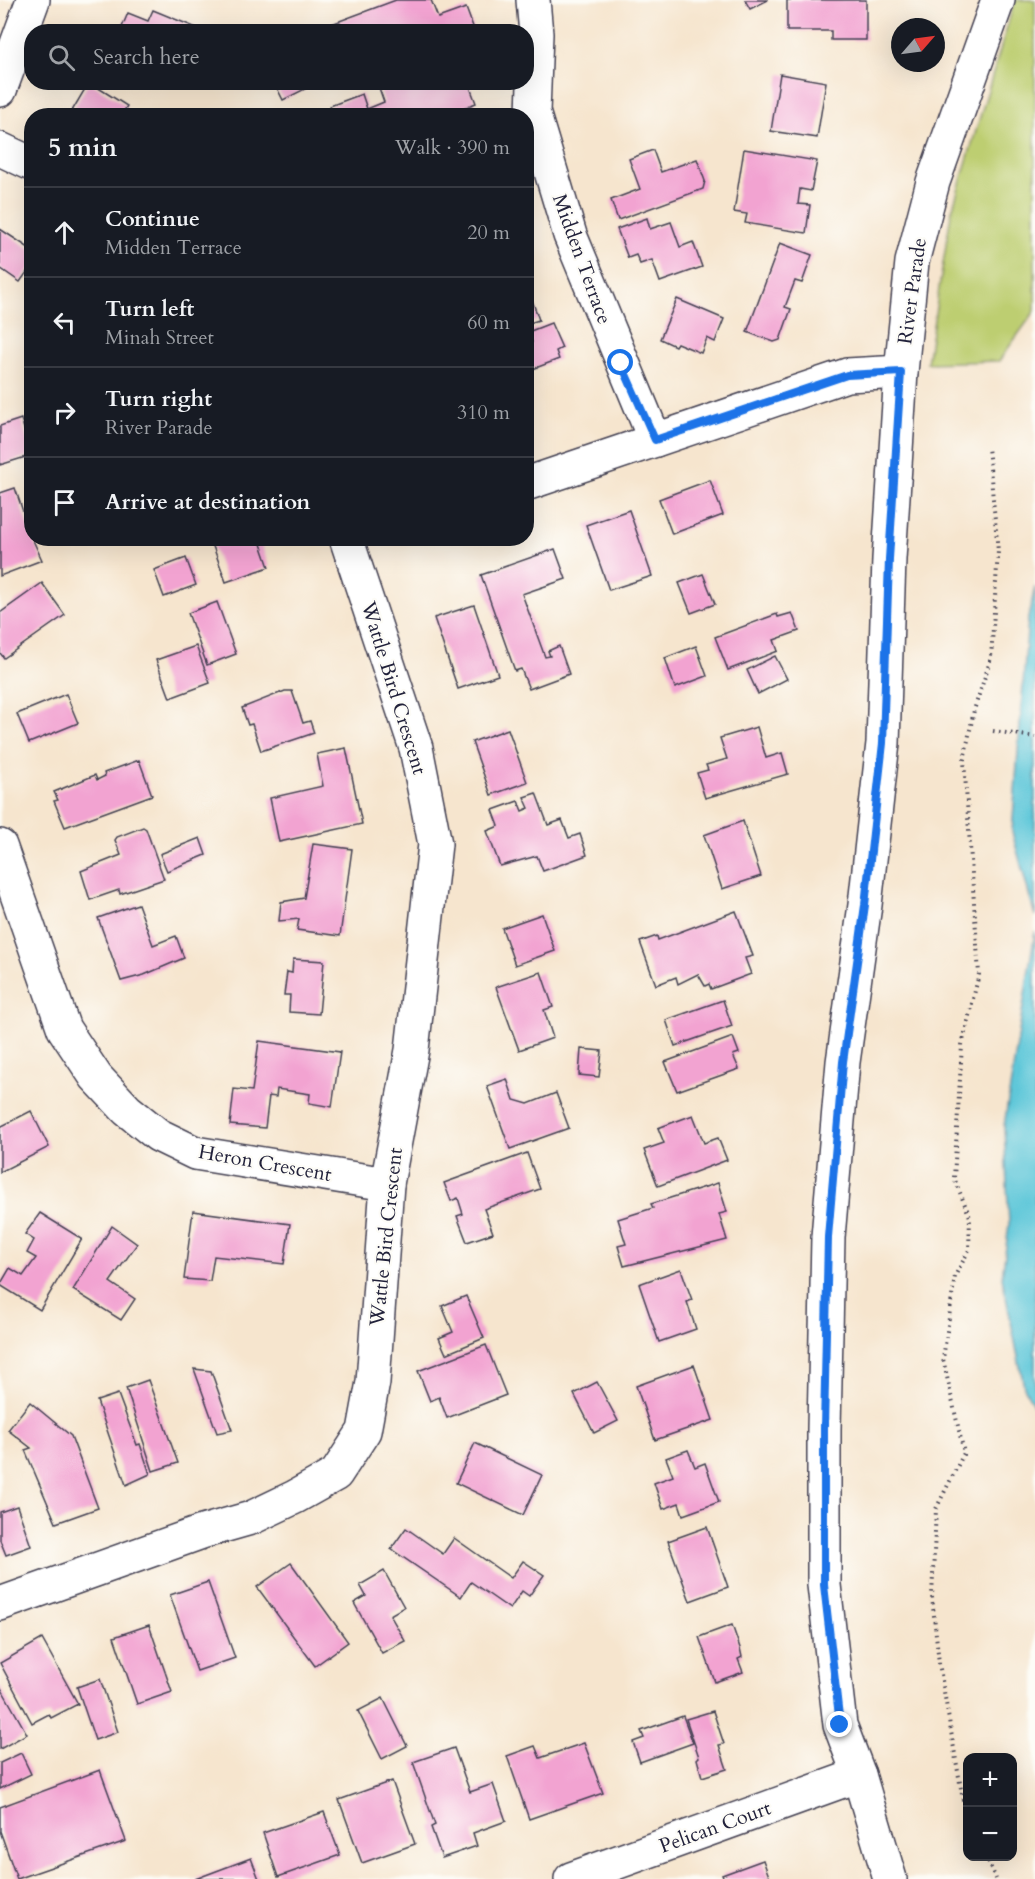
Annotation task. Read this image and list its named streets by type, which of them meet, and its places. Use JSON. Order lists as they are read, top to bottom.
{
  "streets": {
    "street": [
      "Midden Terrace",
      "River Parade",
      "Wattle Bird Crescent",
      "Heron Crescent",
      "Pelican Court"
    ]
  },
  "crossings": [
    ["River Parade", "Pelican Court"],
    ["Wattle Bird Crescent", "Heron Crescent"]
  ],
  "north": "top right",
  "page": {
    "search": "Search here",
    "heading": ["5 min", "Walk · 390 m"],
    "list": [
      ["Continue", "Midden Terrace", "20 m"],
      ["Turn left", "Minah Street", "60 m"],
      ["Turn right", "River Parade", "310 m"],
      "Arrive at destination"
    ],
    "map_buttons": ["+", "−"]
  }
}
